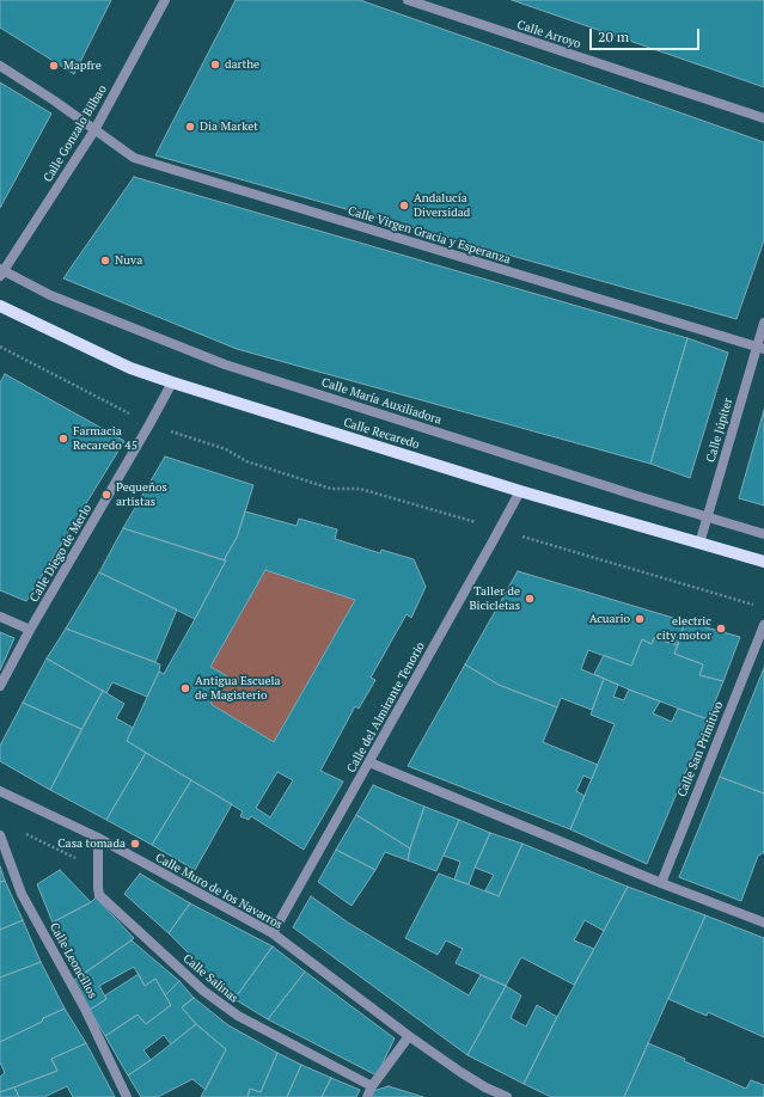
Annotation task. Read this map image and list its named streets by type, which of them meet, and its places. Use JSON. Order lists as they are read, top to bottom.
{
  "streets": {
    "main road": ["Calle Recaredo"],
    "street": [
      "Calle Arroyo",
      "Calle Gonzalo Bilbao",
      "Calle Virgen Gracia y Esperanza",
      "Calle María Auxiliadora",
      "Calle Júpiter",
      "Calle Diego de Merlo",
      "Calle del Almirante Tenorio",
      "Calle San Primitivo",
      "Calle Muro de los Navarros",
      "Calle Leoncillos",
      "Calle Salinas"
    ]
  },
  "crossings": [
    ["Calle Gonzalo Bilbao", "Calle Virgen Gracia y Esperanza"],
    ["Calle Gonzalo Bilbao", "Calle María Auxiliadora"],
    ["Calle Virgen Gracia y Esperanza", "Calle Júpiter"],
    ["Calle María Auxiliadora", "Calle Júpiter"],
    ["Calle Júpiter", "Calle Recaredo"],
    ["Calle Recaredo", "Calle Diego de Merlo"],
    ["Calle Recaredo", "Calle del Almirante Tenorio"],
    ["Calle del Almirante Tenorio", "Calle Muro de los Navarros"],
    ["Calle Muro de los Navarros", "Calle Salinas"]
  ],
  "places": [
    "darthe",
    "Mapfre",
    "Dia Market",
    "Andalucía Diversidad",
    "Nuva",
    "Farmacia Recaredo 45",
    "Pequeños artistas",
    "Taller de Bicicletas",
    "Acuario",
    "electric city motor",
    "Antigua Escuela de Magisterio",
    "Casa tomada"
  ],
  "scale_bar": "20 m"
}
